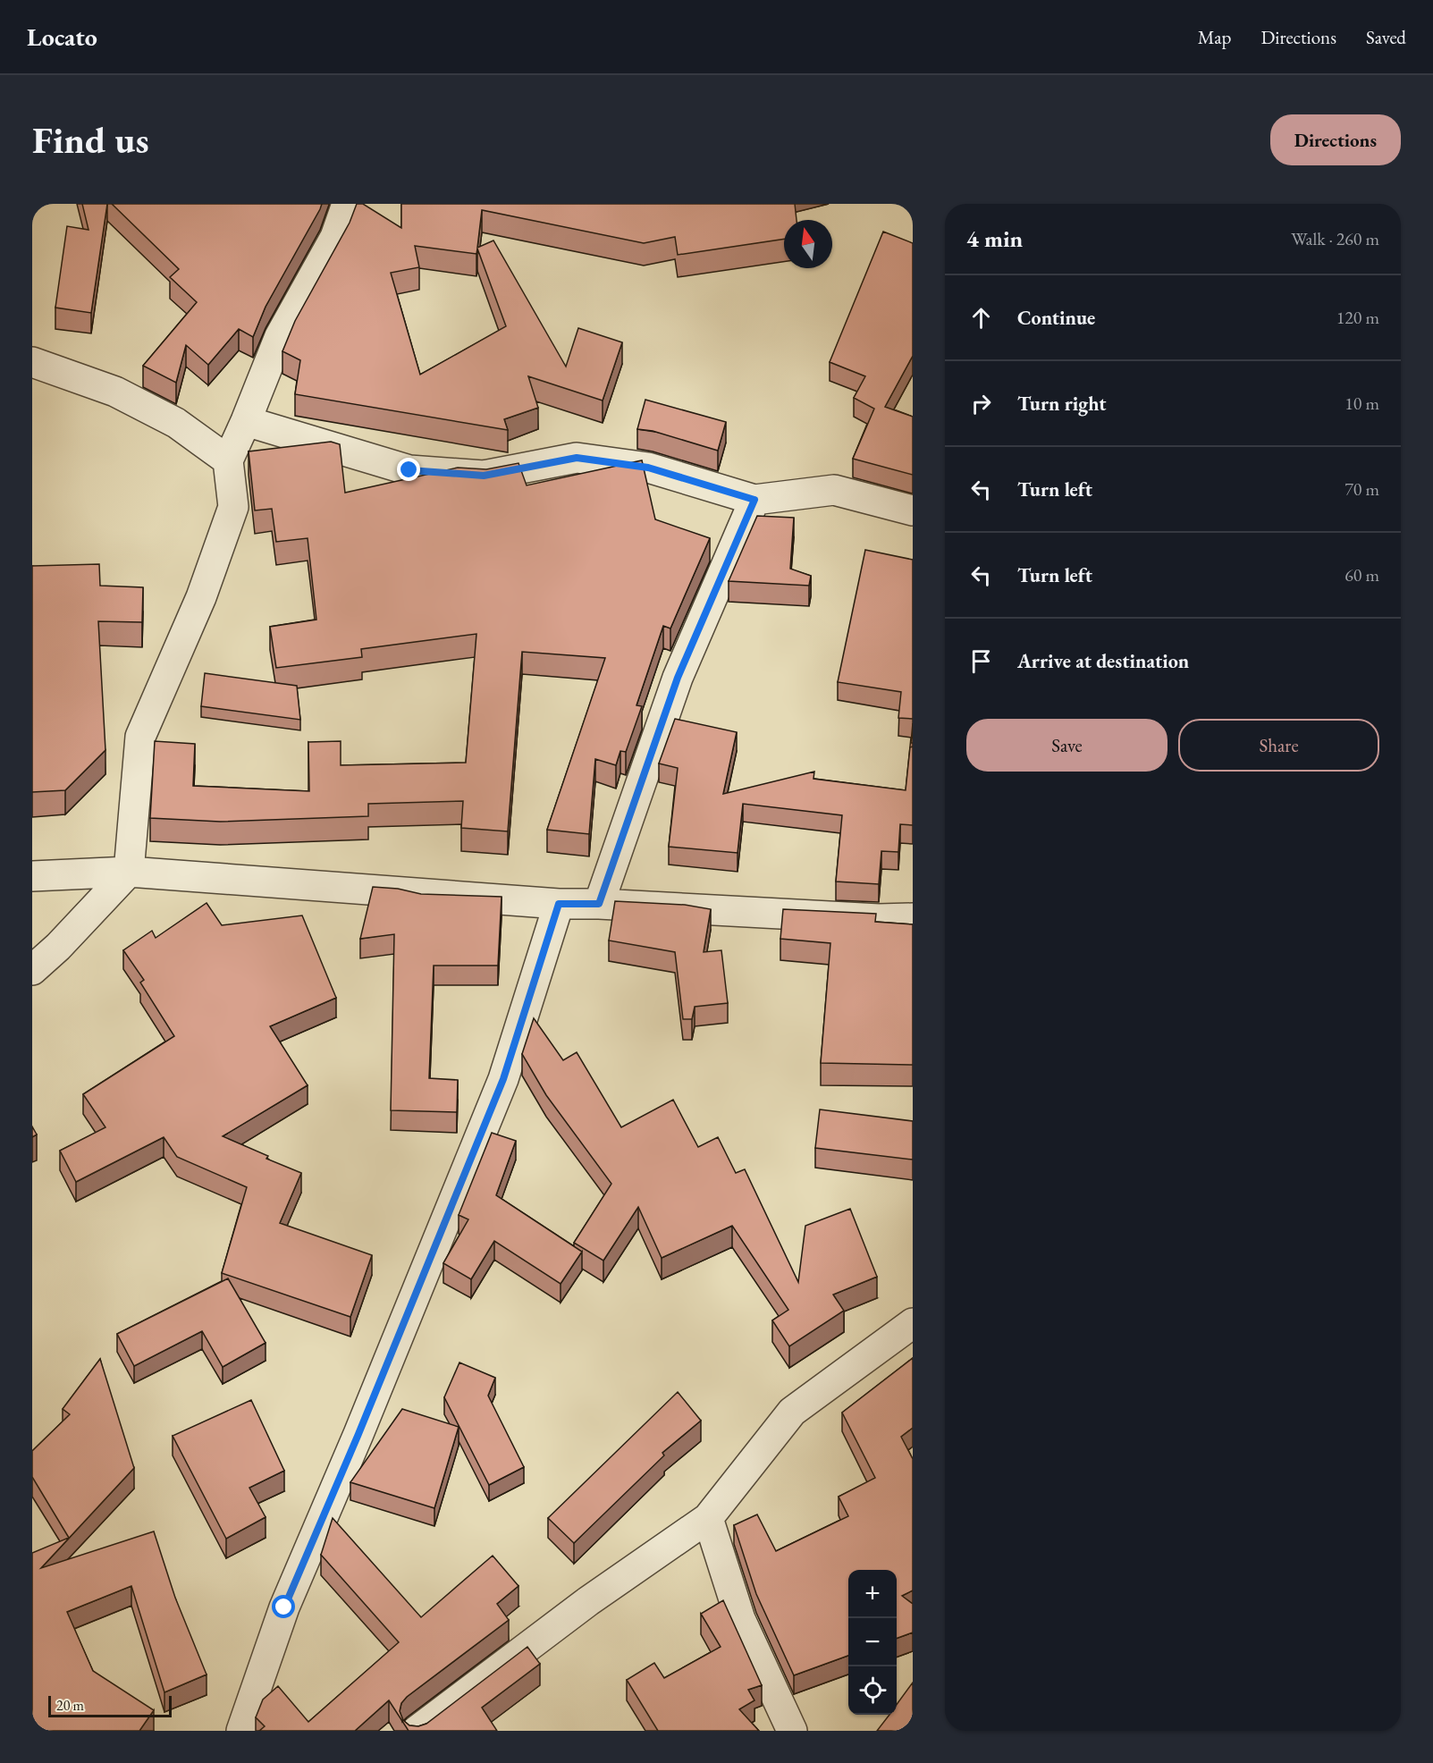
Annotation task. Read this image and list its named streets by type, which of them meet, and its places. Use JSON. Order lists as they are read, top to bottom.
{
  "scale_bar": "20 m",
  "north": "top",
  "page": {
    "header": "Locato",
    "nav": ["Map", "Directions", "Saved"],
    "buttons": [
      "Directions",
      ["Save", "Share"]
    ],
    "title": "Find us",
    "heading": ["4 min", "Walk · 260 m"],
    "list": [
      ["Continue", "120 m"],
      ["Turn right", "10 m"],
      ["Turn left", "70 m"],
      ["Turn left", "60 m"],
      "Arrive at destination"
    ],
    "map_buttons": ["+", "−"],
    "scale": "20 m"
  }
}
